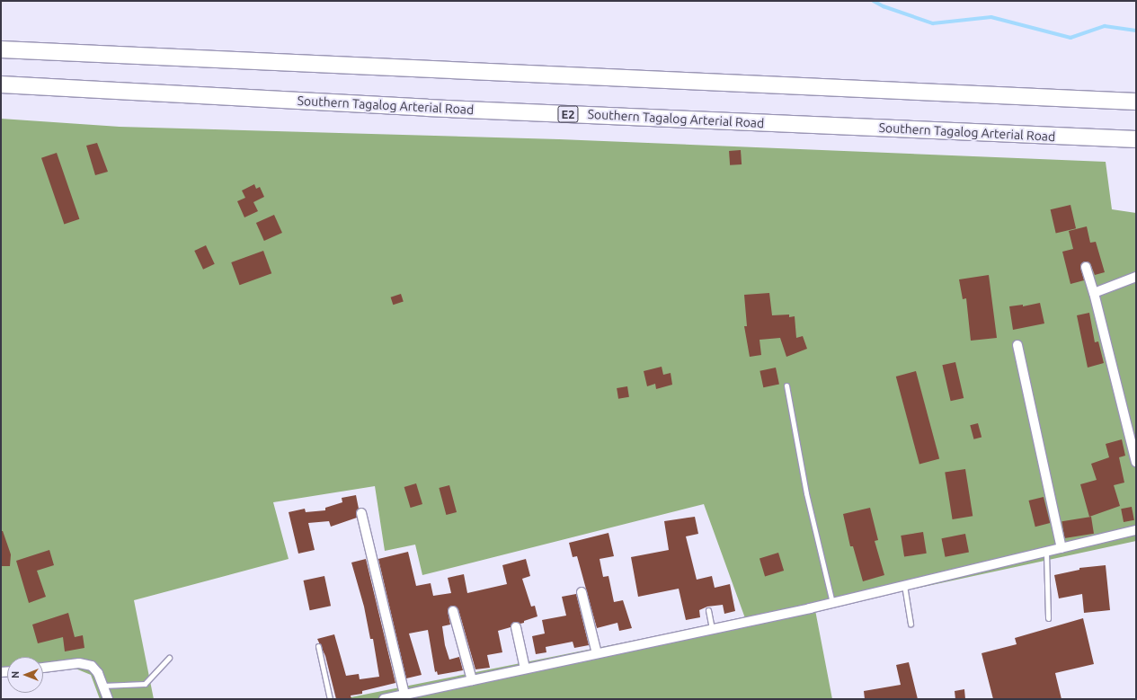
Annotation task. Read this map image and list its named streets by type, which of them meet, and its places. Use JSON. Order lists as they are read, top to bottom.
{
  "streets": {
    "highway": ["Southern Tagalog Arterial Road", "E2"]
  },
  "north": "left"
}
